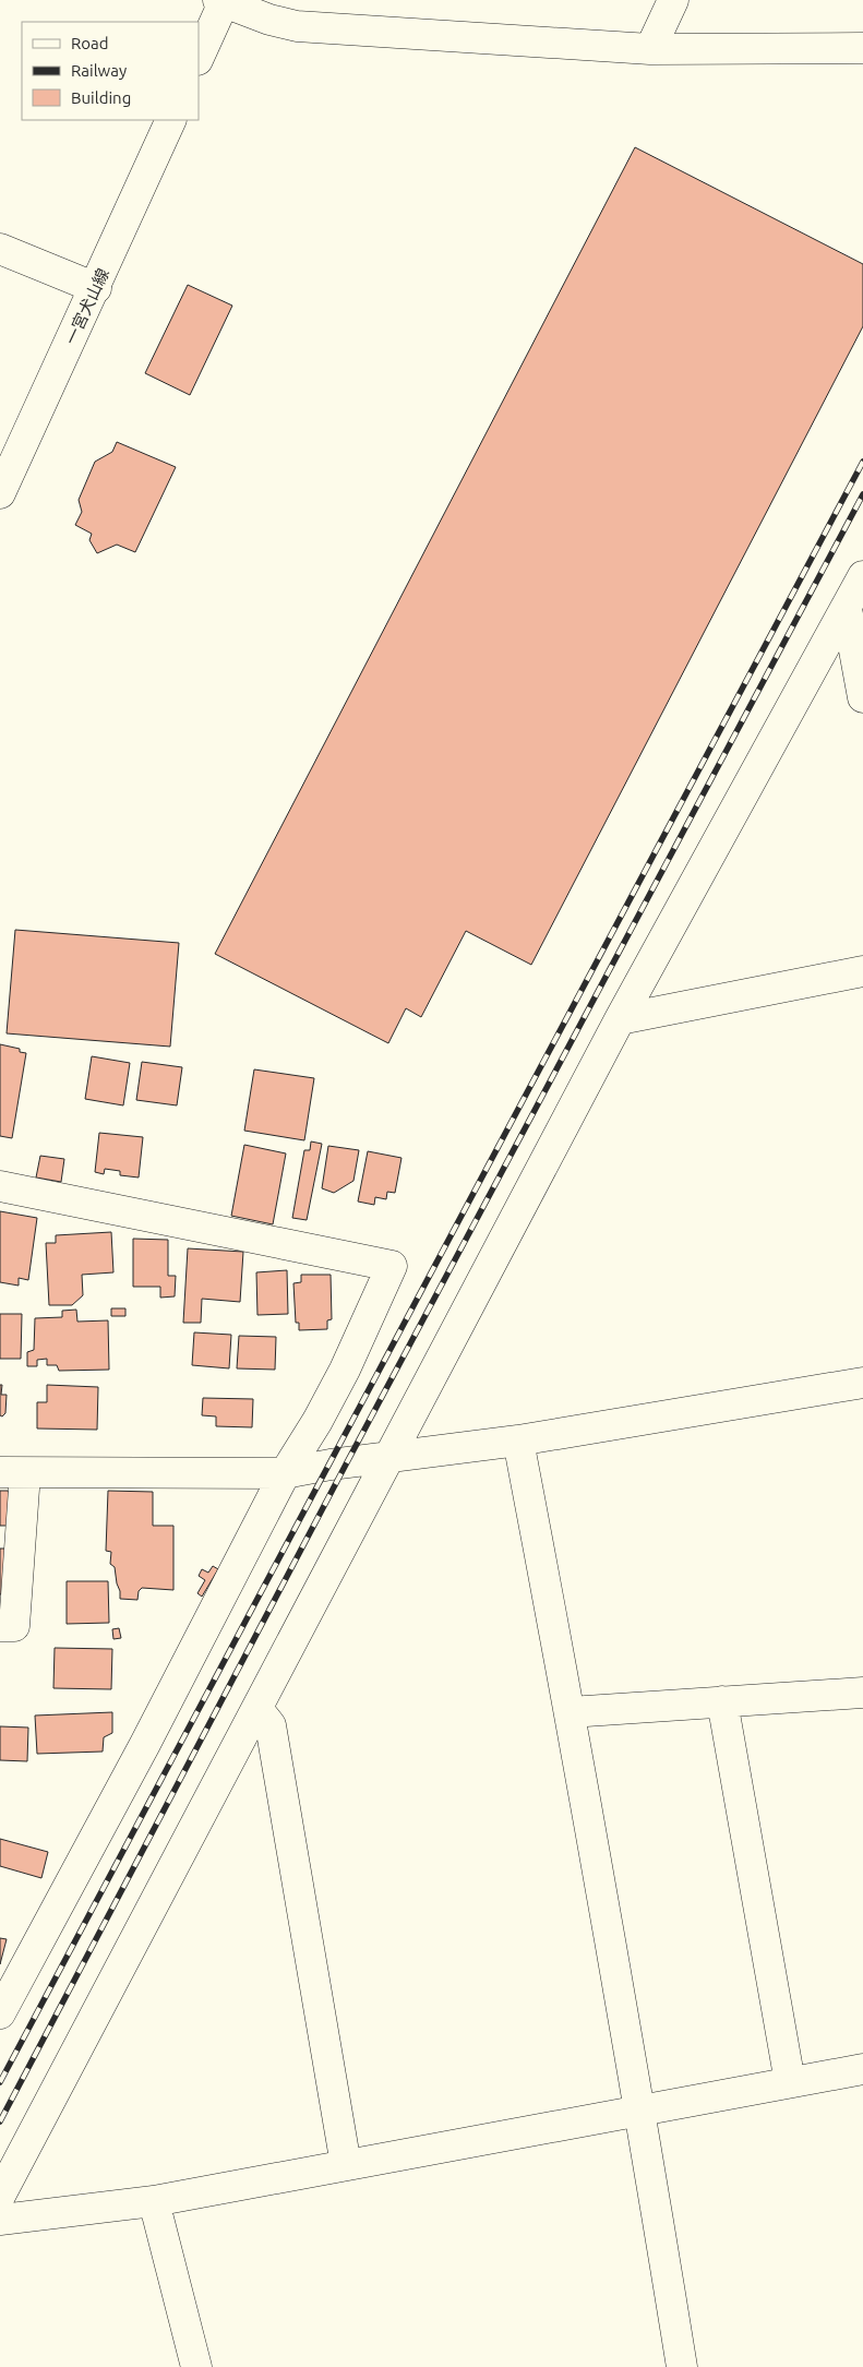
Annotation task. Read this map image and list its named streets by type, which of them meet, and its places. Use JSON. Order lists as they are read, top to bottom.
{
  "streets": {
    "street": ["一宮犬山線"]
  },
  "legend": ["Road", "Railway", "Building"]
}
